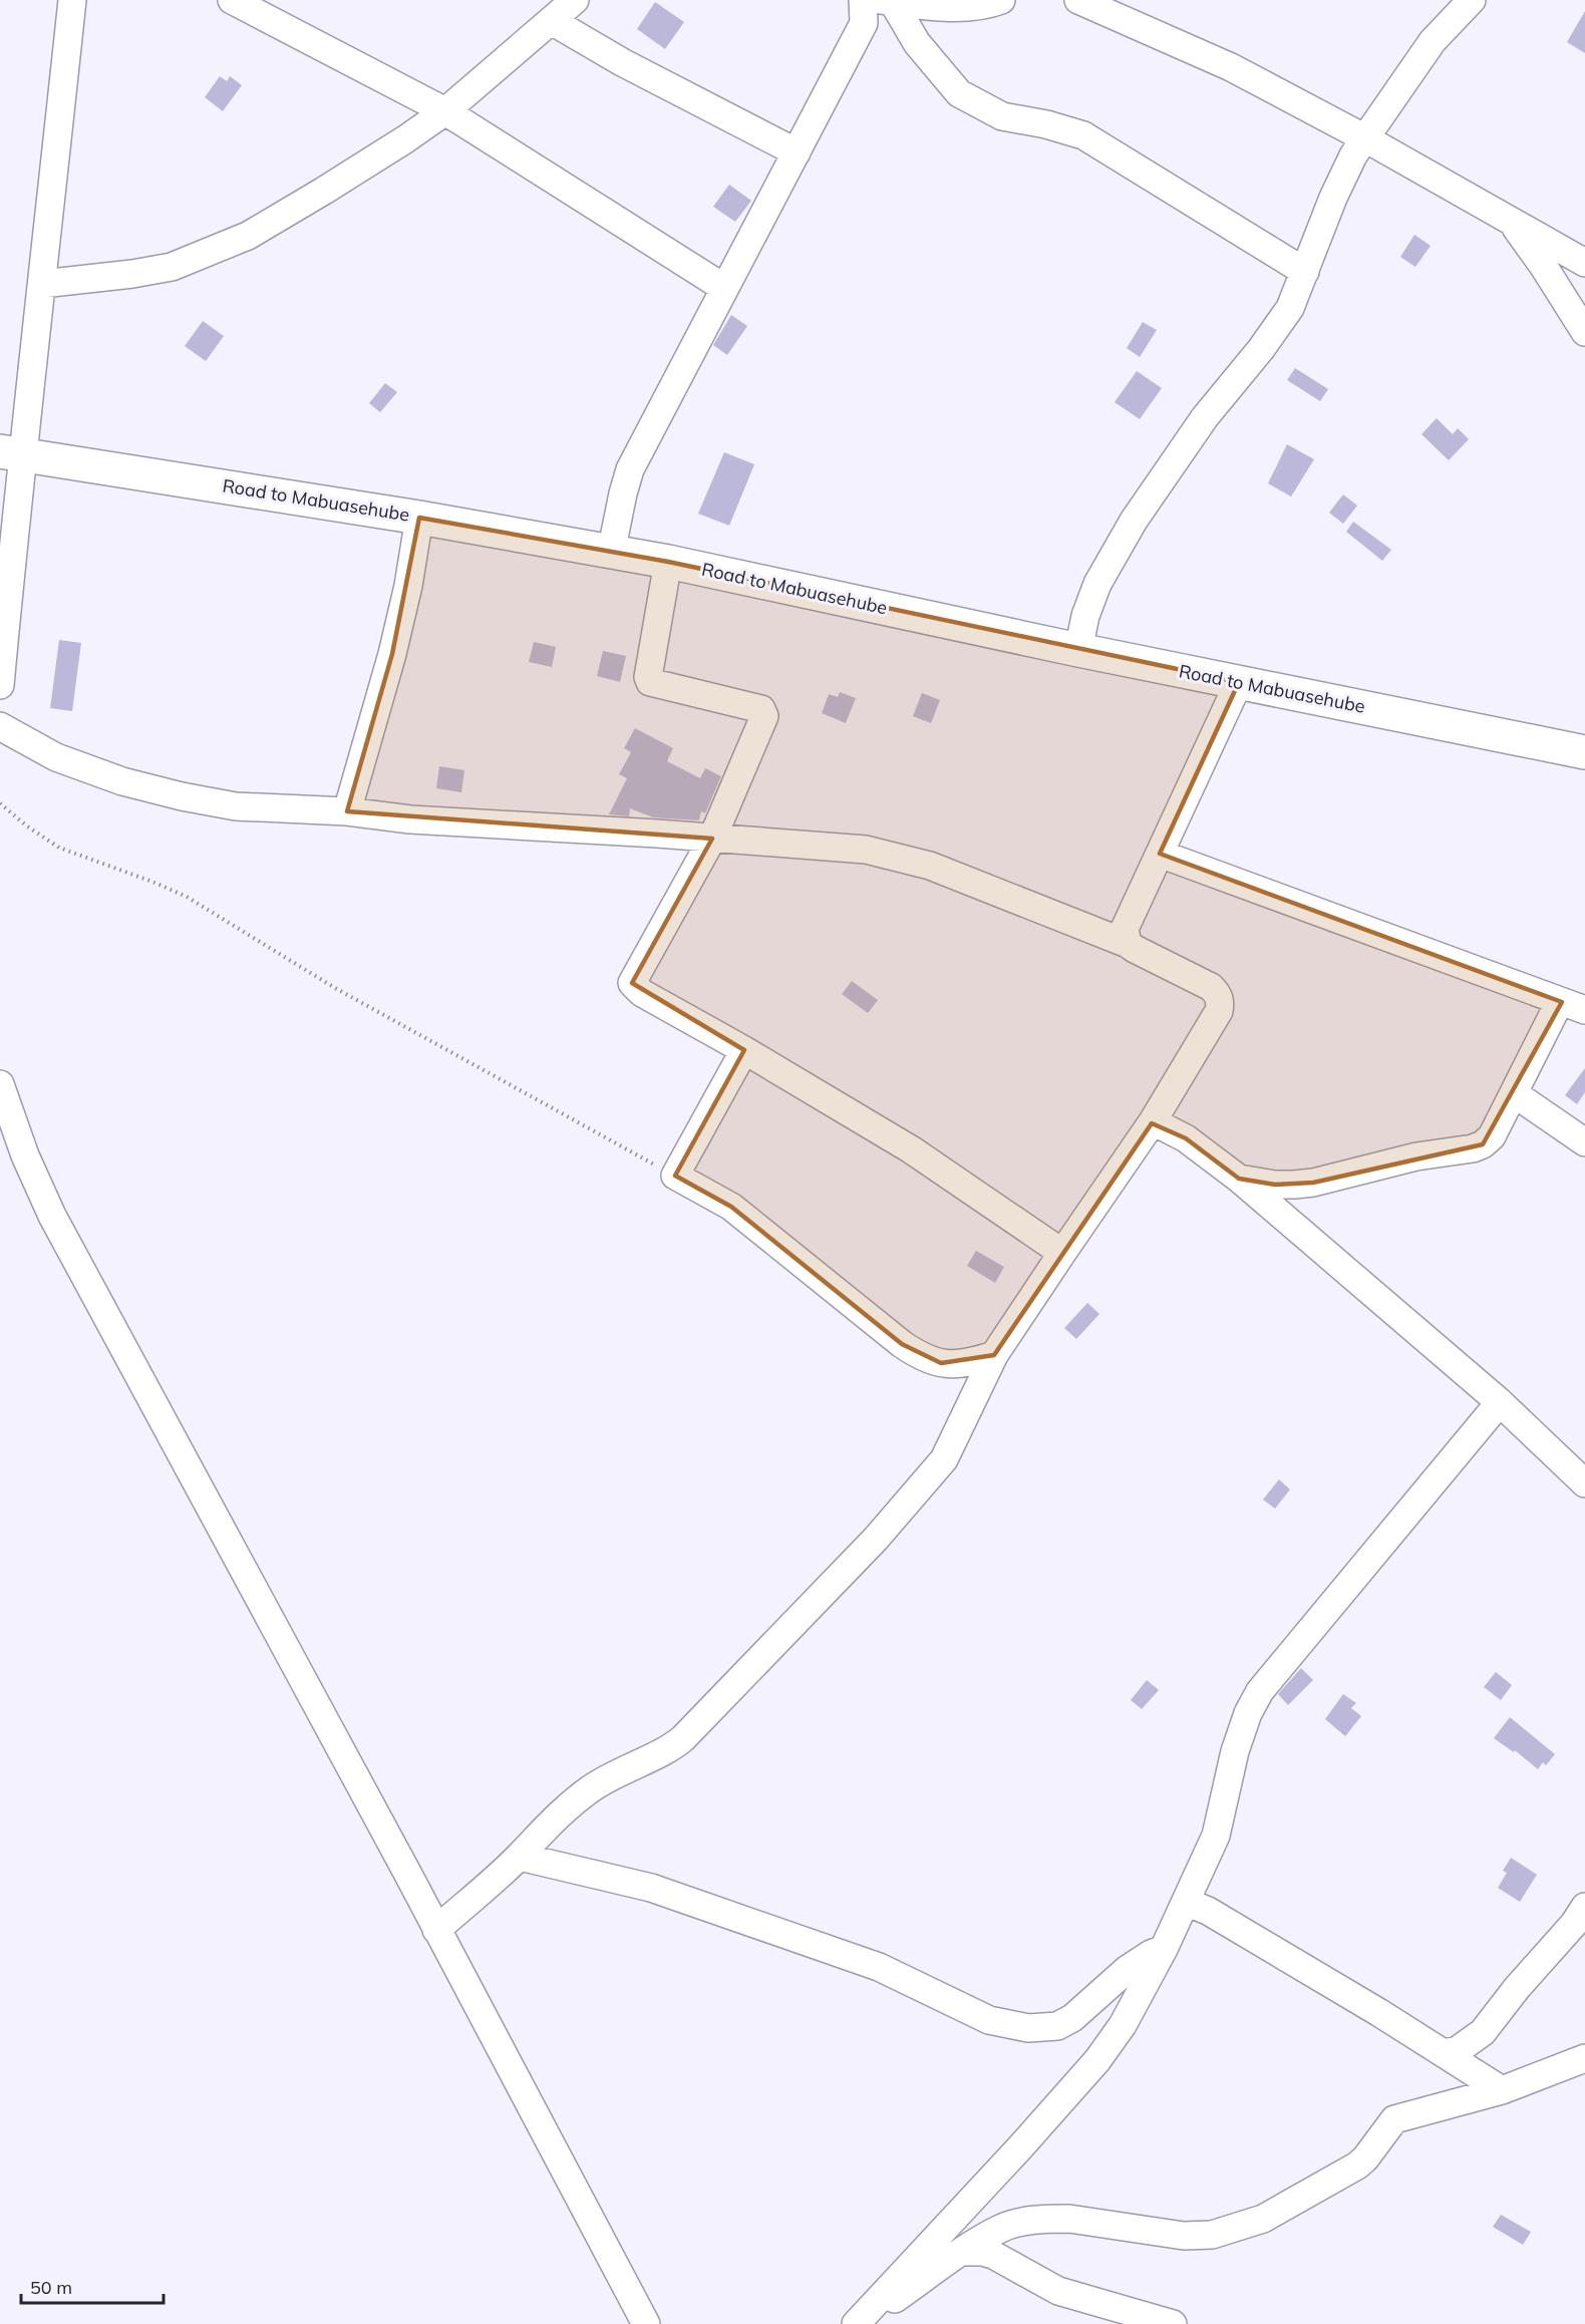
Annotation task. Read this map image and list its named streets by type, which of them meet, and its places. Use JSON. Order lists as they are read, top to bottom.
{
  "streets": {
    "main road": ["Road to Mabuasehube"]
  },
  "scale_bar": "50 m"
}
